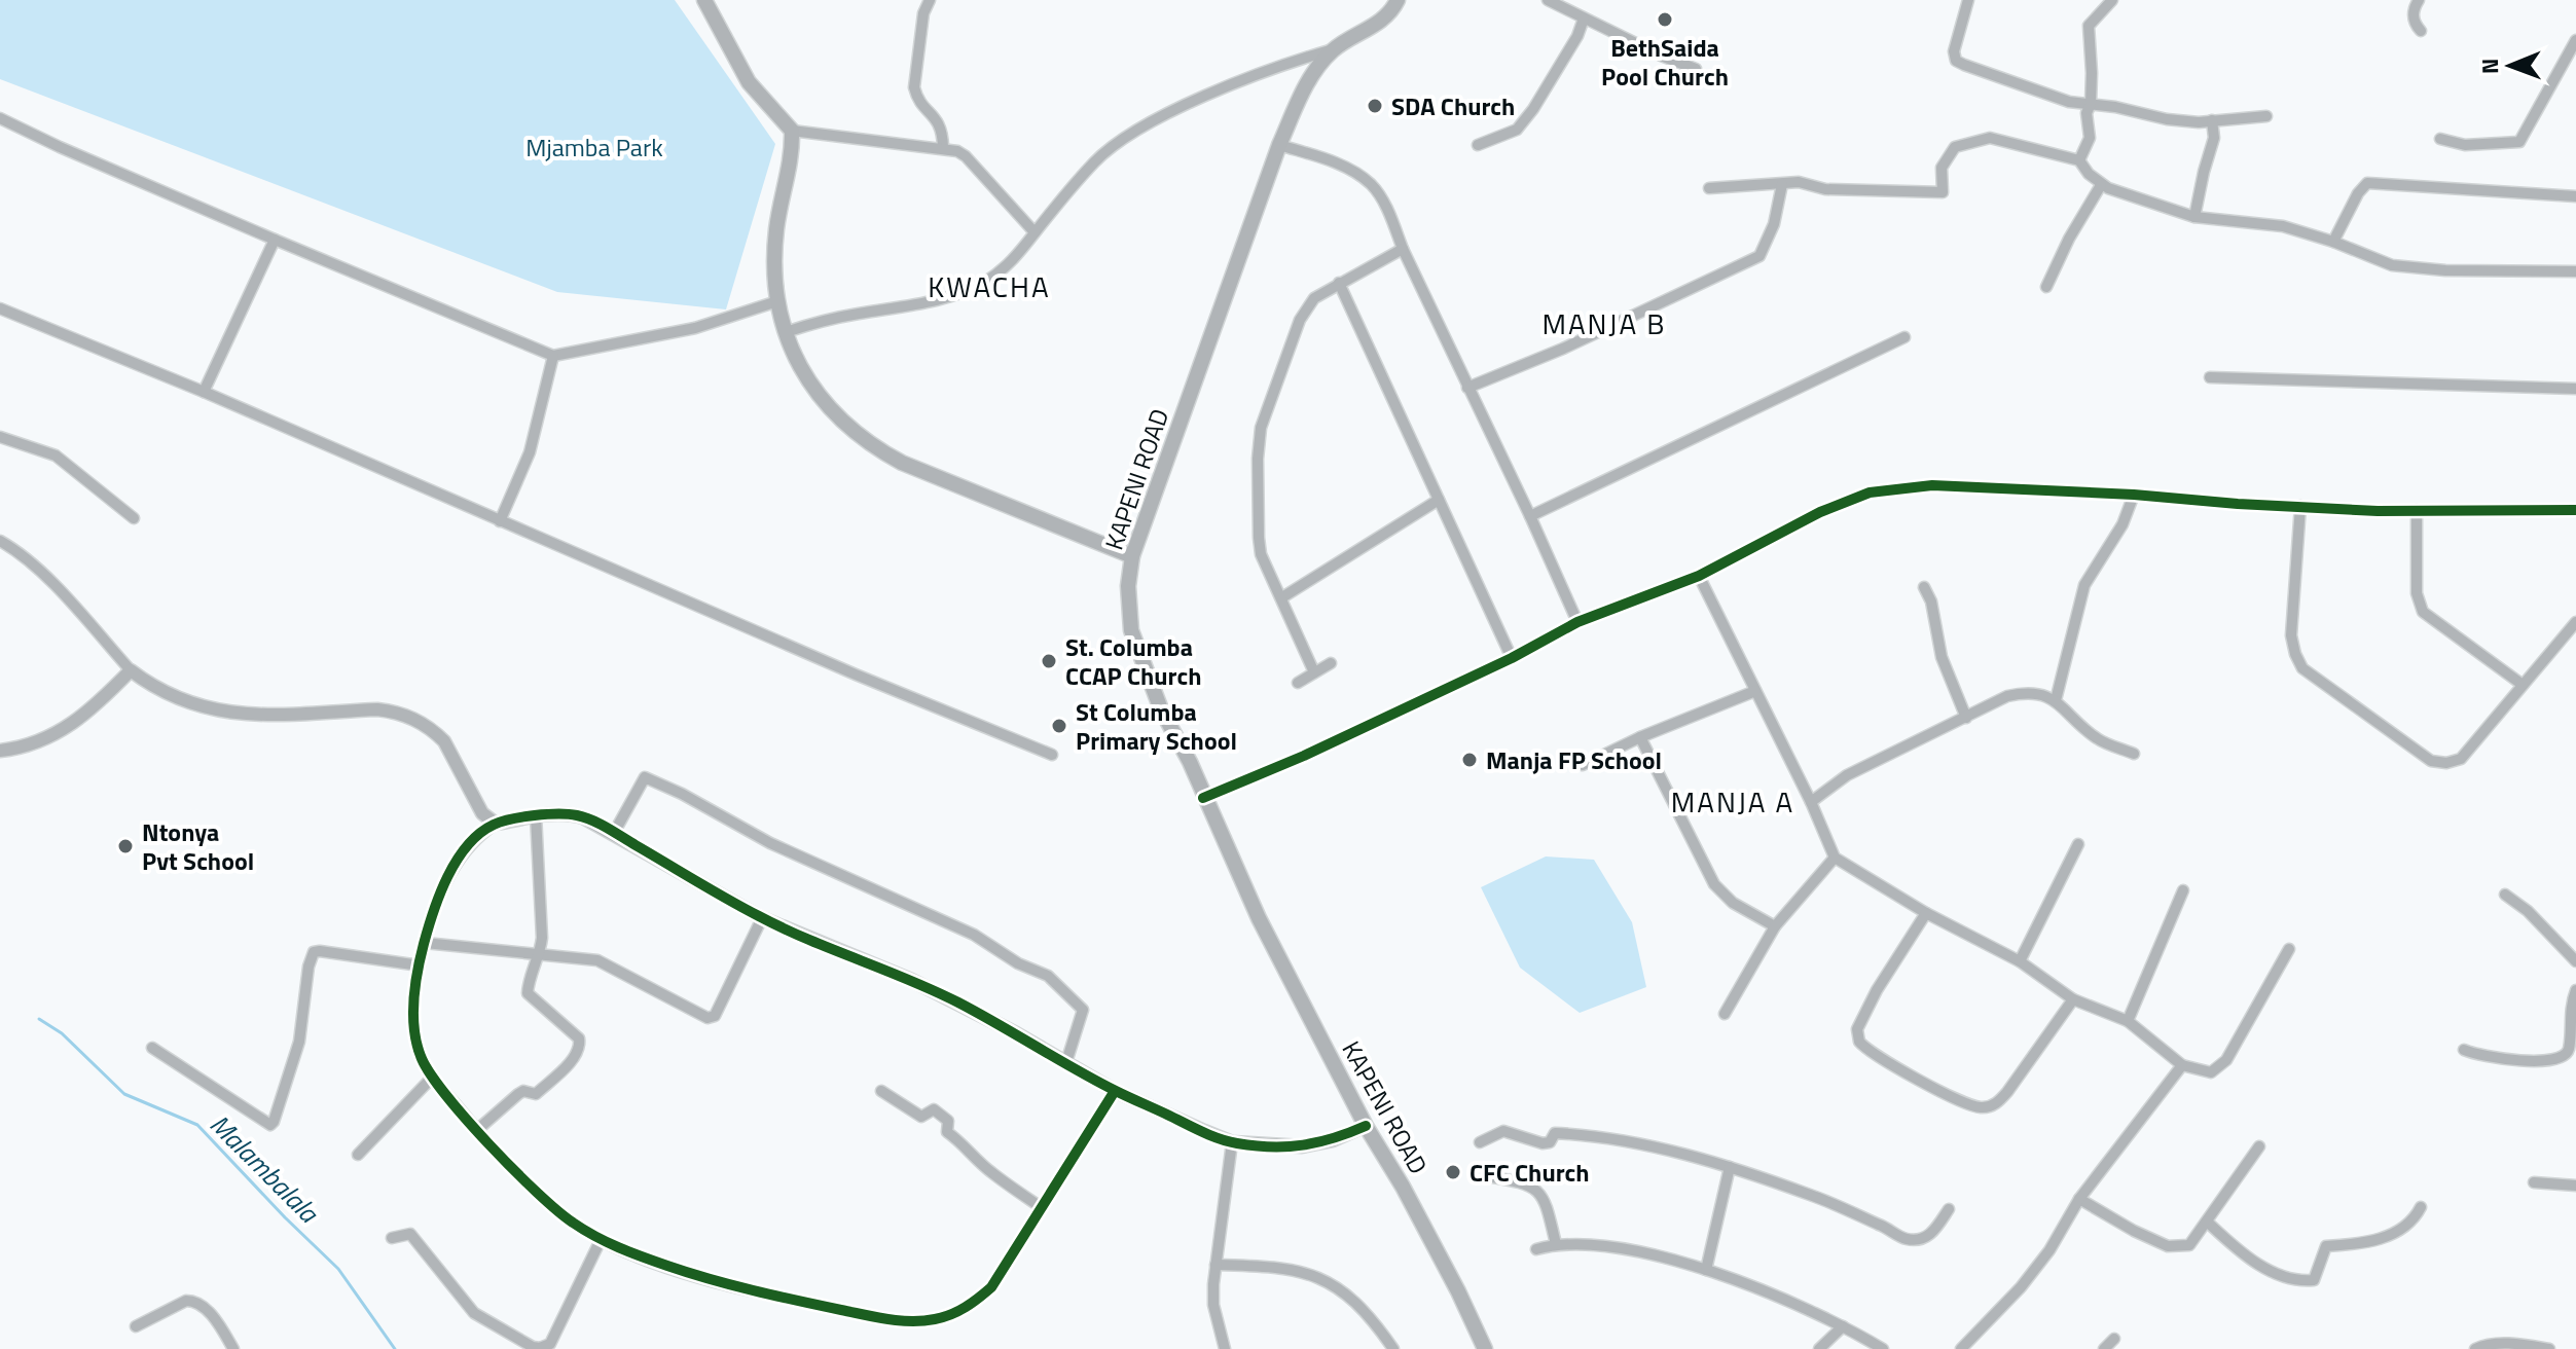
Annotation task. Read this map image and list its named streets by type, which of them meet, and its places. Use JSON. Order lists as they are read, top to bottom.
{
  "streets": {
    "main road": ["KAPENI ROAD"]
  },
  "districts": ["KWACHA", "MANJA B", "MANJA A"],
  "water": ["Malambalala"],
  "parks": ["Mjamba Park"],
  "places": [
    "BethSaida Pool Church",
    "SDA Church",
    "St. Columba CCAP Church",
    "St Columba Primary School",
    "Manja FP School",
    "Ntonya Pvt School",
    "CFC Church"
  ],
  "north": "left"
}
